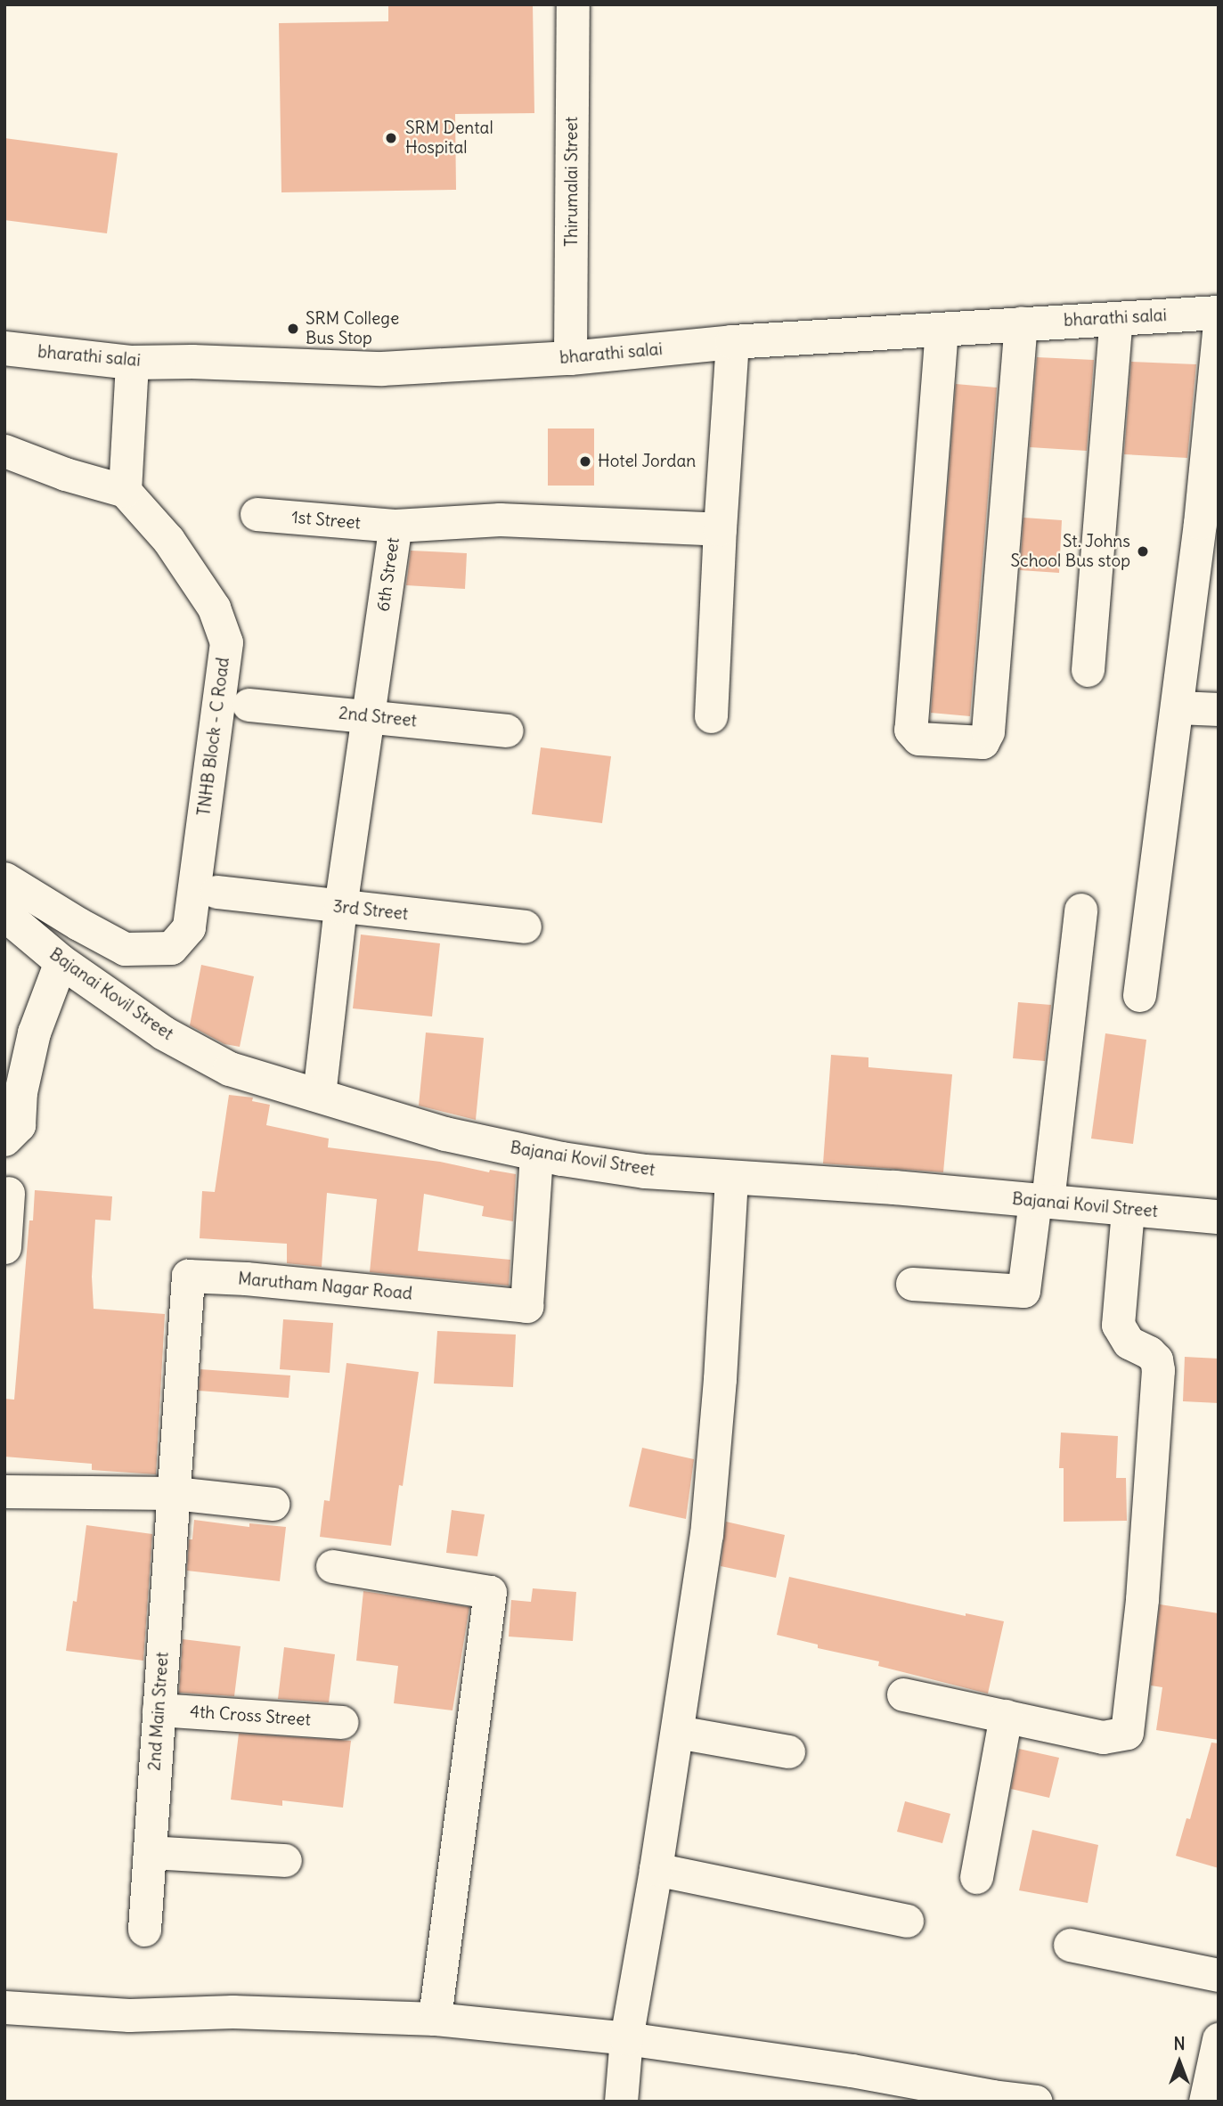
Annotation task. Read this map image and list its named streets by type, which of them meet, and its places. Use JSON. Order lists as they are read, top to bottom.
{
  "streets": {
    "street": [
      "Thirumalai Street",
      "bharathi salai",
      "1st Street",
      "6th Street",
      "2nd Street",
      "TNHB Block - C Road",
      "3rd Street",
      "Bajanai Kovil Street",
      "Marutham Nagar Road",
      "2nd Main Street",
      "4th Cross Street"
    ]
  },
  "crossings": [
    ["Thirumalai Street", "bharathi salai"],
    ["1st Street", "6th Street"],
    ["6th Street", "2nd Street"],
    ["6th Street", "3rd Street"],
    ["6th Street", "Bajanai Kovil Street"],
    ["Bajanai Kovil Street", "Marutham Nagar Road"],
    ["Marutham Nagar Road", "2nd Main Street"],
    ["2nd Main Street", "4th Cross Street"]
  ],
  "places": [
    "SRM Dental Hospital",
    "SRM College Bus Stop",
    "Hotel Jordan",
    "St. Johns School Bus stop"
  ],
  "north": "top"
}
